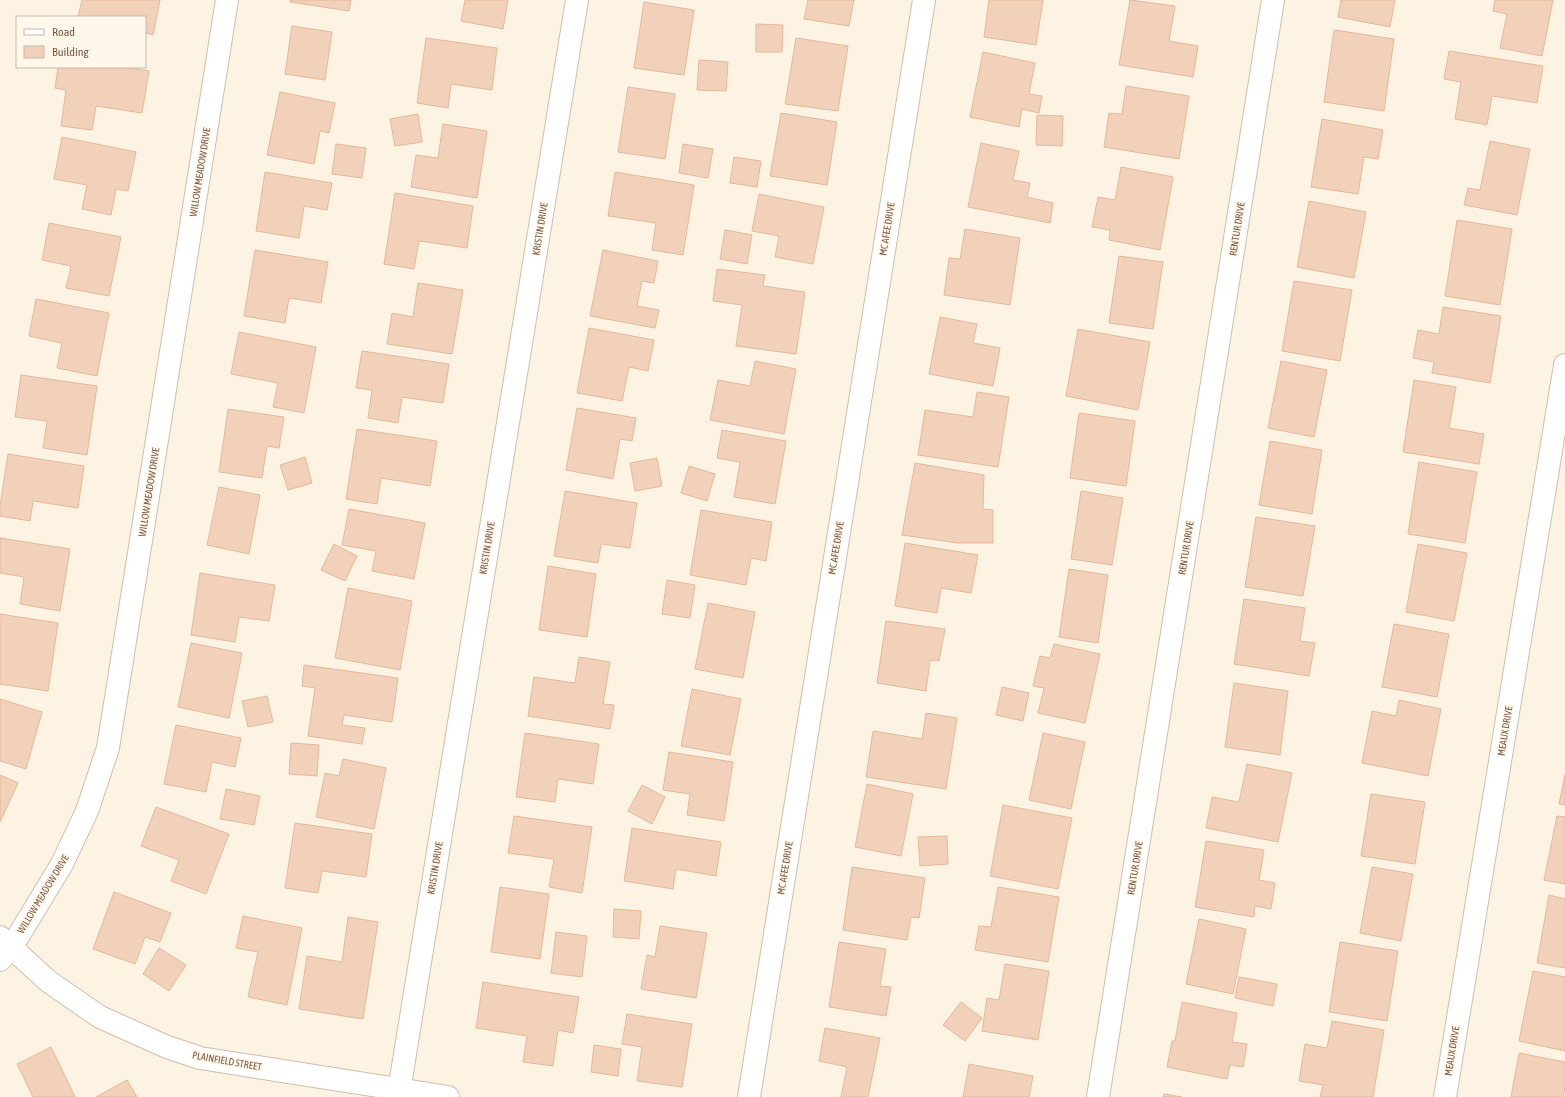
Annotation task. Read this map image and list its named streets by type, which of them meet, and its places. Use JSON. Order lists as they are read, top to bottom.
{
  "streets": {
    "street": [
      "WILLOW MEADOW DRIVE",
      "KRISTIN DRIVE",
      "MC AFEE DRIVE",
      "RENTUR DRIVE",
      "MEAUX DRIVE",
      "PLAINFIELD STREET"
    ]
  },
  "crossings": [
    ["WILLOW MEADOW DRIVE", "PLAINFIELD STREET"],
    ["KRISTIN DRIVE", "PLAINFIELD STREET"]
  ],
  "legend": ["Road", "Building"]
}
